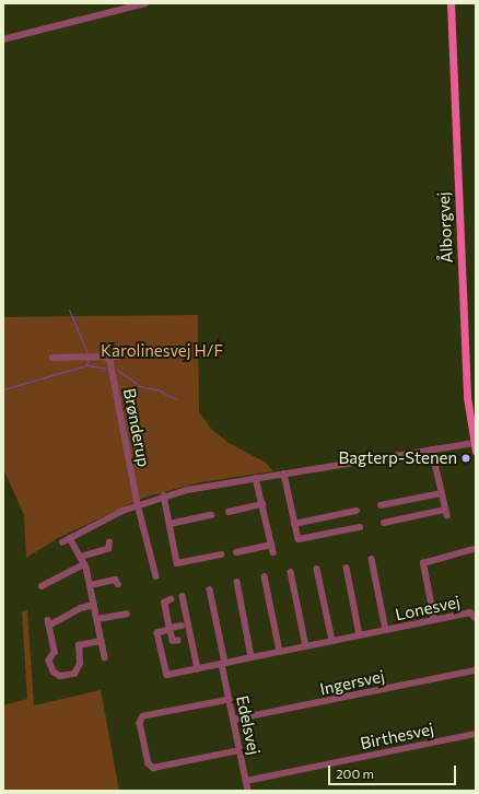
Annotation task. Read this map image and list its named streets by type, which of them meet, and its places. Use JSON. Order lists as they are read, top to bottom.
{
  "streets": {
    "main road": ["Ålborgvej"],
    "street": [
      "Brønderup",
      "Lonesvej",
      "Ingersvej",
      "Edelsvej",
      "Birthesvej"
    ]
  },
  "crossings": [
    ["Lonesvej", "Edelsvej"],
    ["Ingersvej", "Edelsvej"],
    ["Edelsvej", "Birthesvej"]
  ],
  "parks": ["Karolinesvej H/F"],
  "places": ["Bagterp-Stenen"],
  "scale_bar": "200 m"
}
